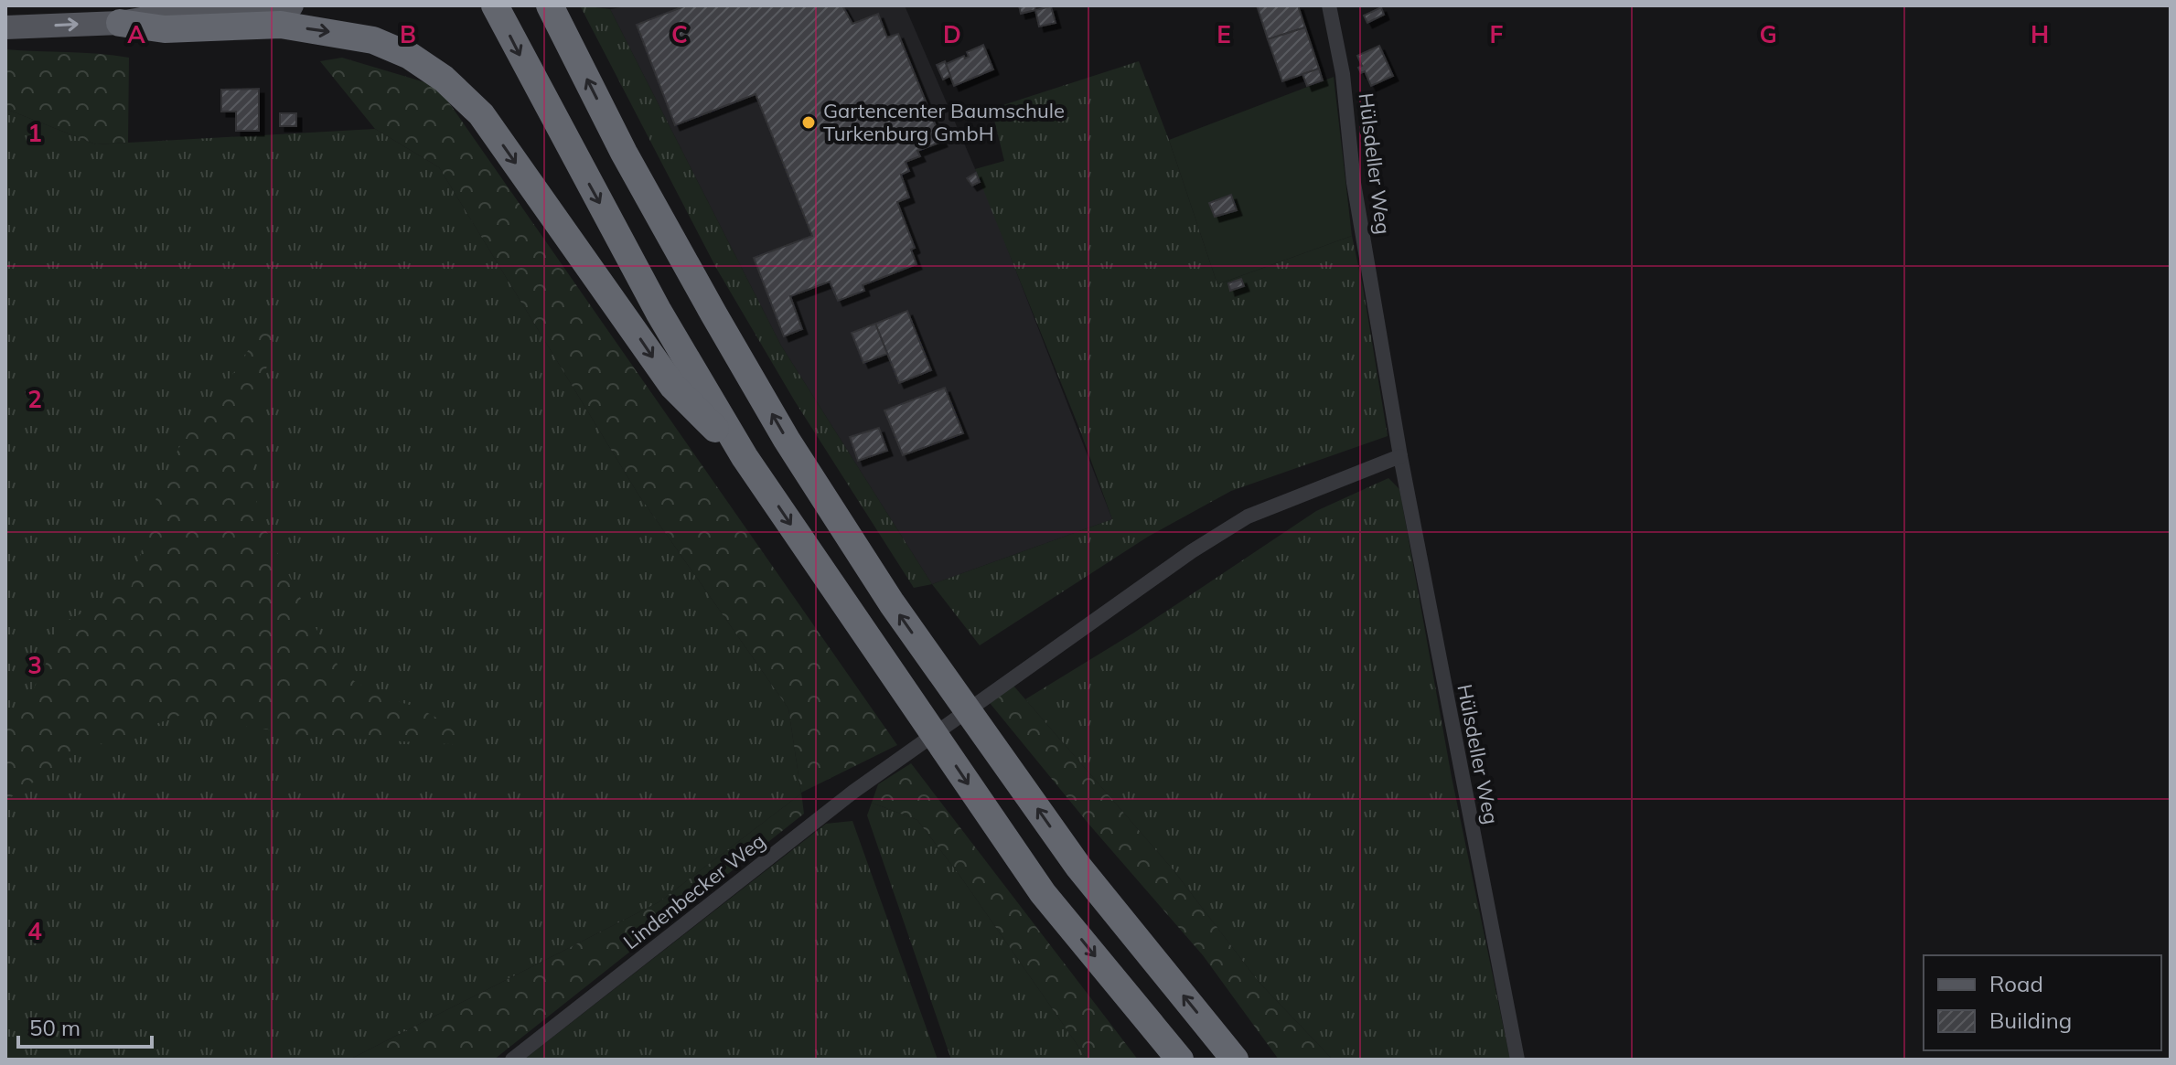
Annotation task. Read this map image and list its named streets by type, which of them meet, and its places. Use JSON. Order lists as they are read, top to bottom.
{
  "streets": {
    "street": ["Hülsdeller Weg", "Lindenbecker Weg"]
  },
  "crossings": [
    ["Hülsdeller Weg", "Lindenbecker Weg"]
  ],
  "places": ["Gartencenter Baumschule Turkenburg GmbH"],
  "legend": ["Road", "Building"],
  "scale_bar": "50 m",
  "grid": {
    "columns": [
      "A",
      "B",
      "C",
      "D",
      "E",
      "F",
      "G",
      "H"
    ],
    "rows": [
      "1",
      "2",
      "3",
      "4"
    ]
  }
}
